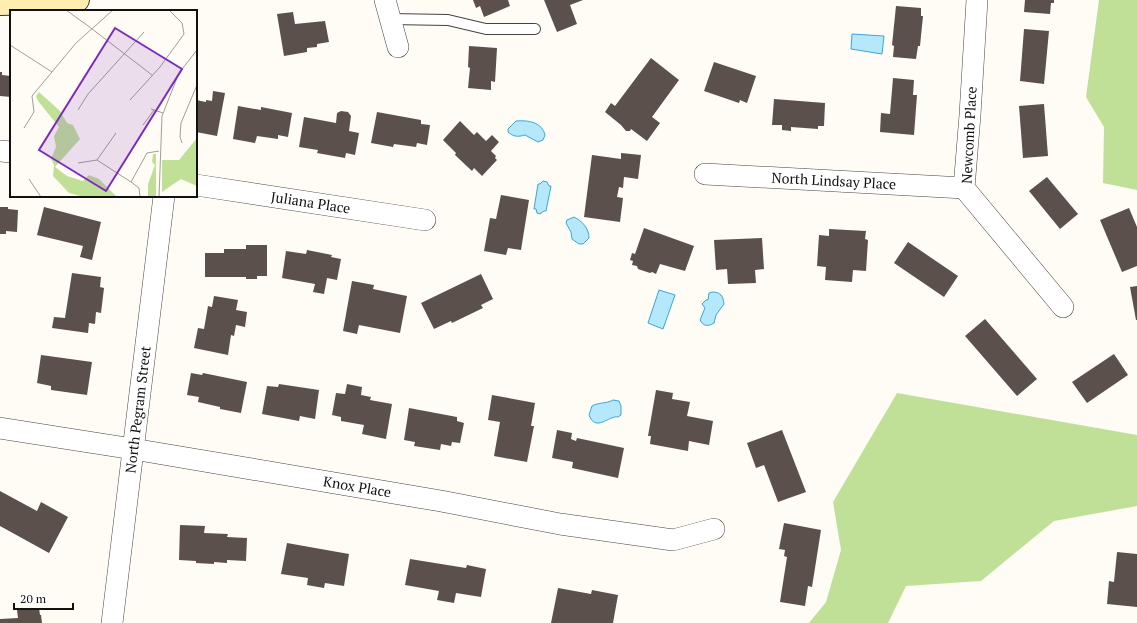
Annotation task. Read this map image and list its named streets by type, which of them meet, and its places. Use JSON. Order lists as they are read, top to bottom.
{
  "streets": {
    "street": [
      "Newcomb Place",
      "North Lindsay Place",
      "Juliana Place",
      "North Pegram Street",
      "Knox Place"
    ]
  },
  "crossings": [
    ["Newcomb Place", "North Lindsay Place"],
    ["North Pegram Street", "Knox Place"]
  ],
  "scale_bar": "20 m"
}
